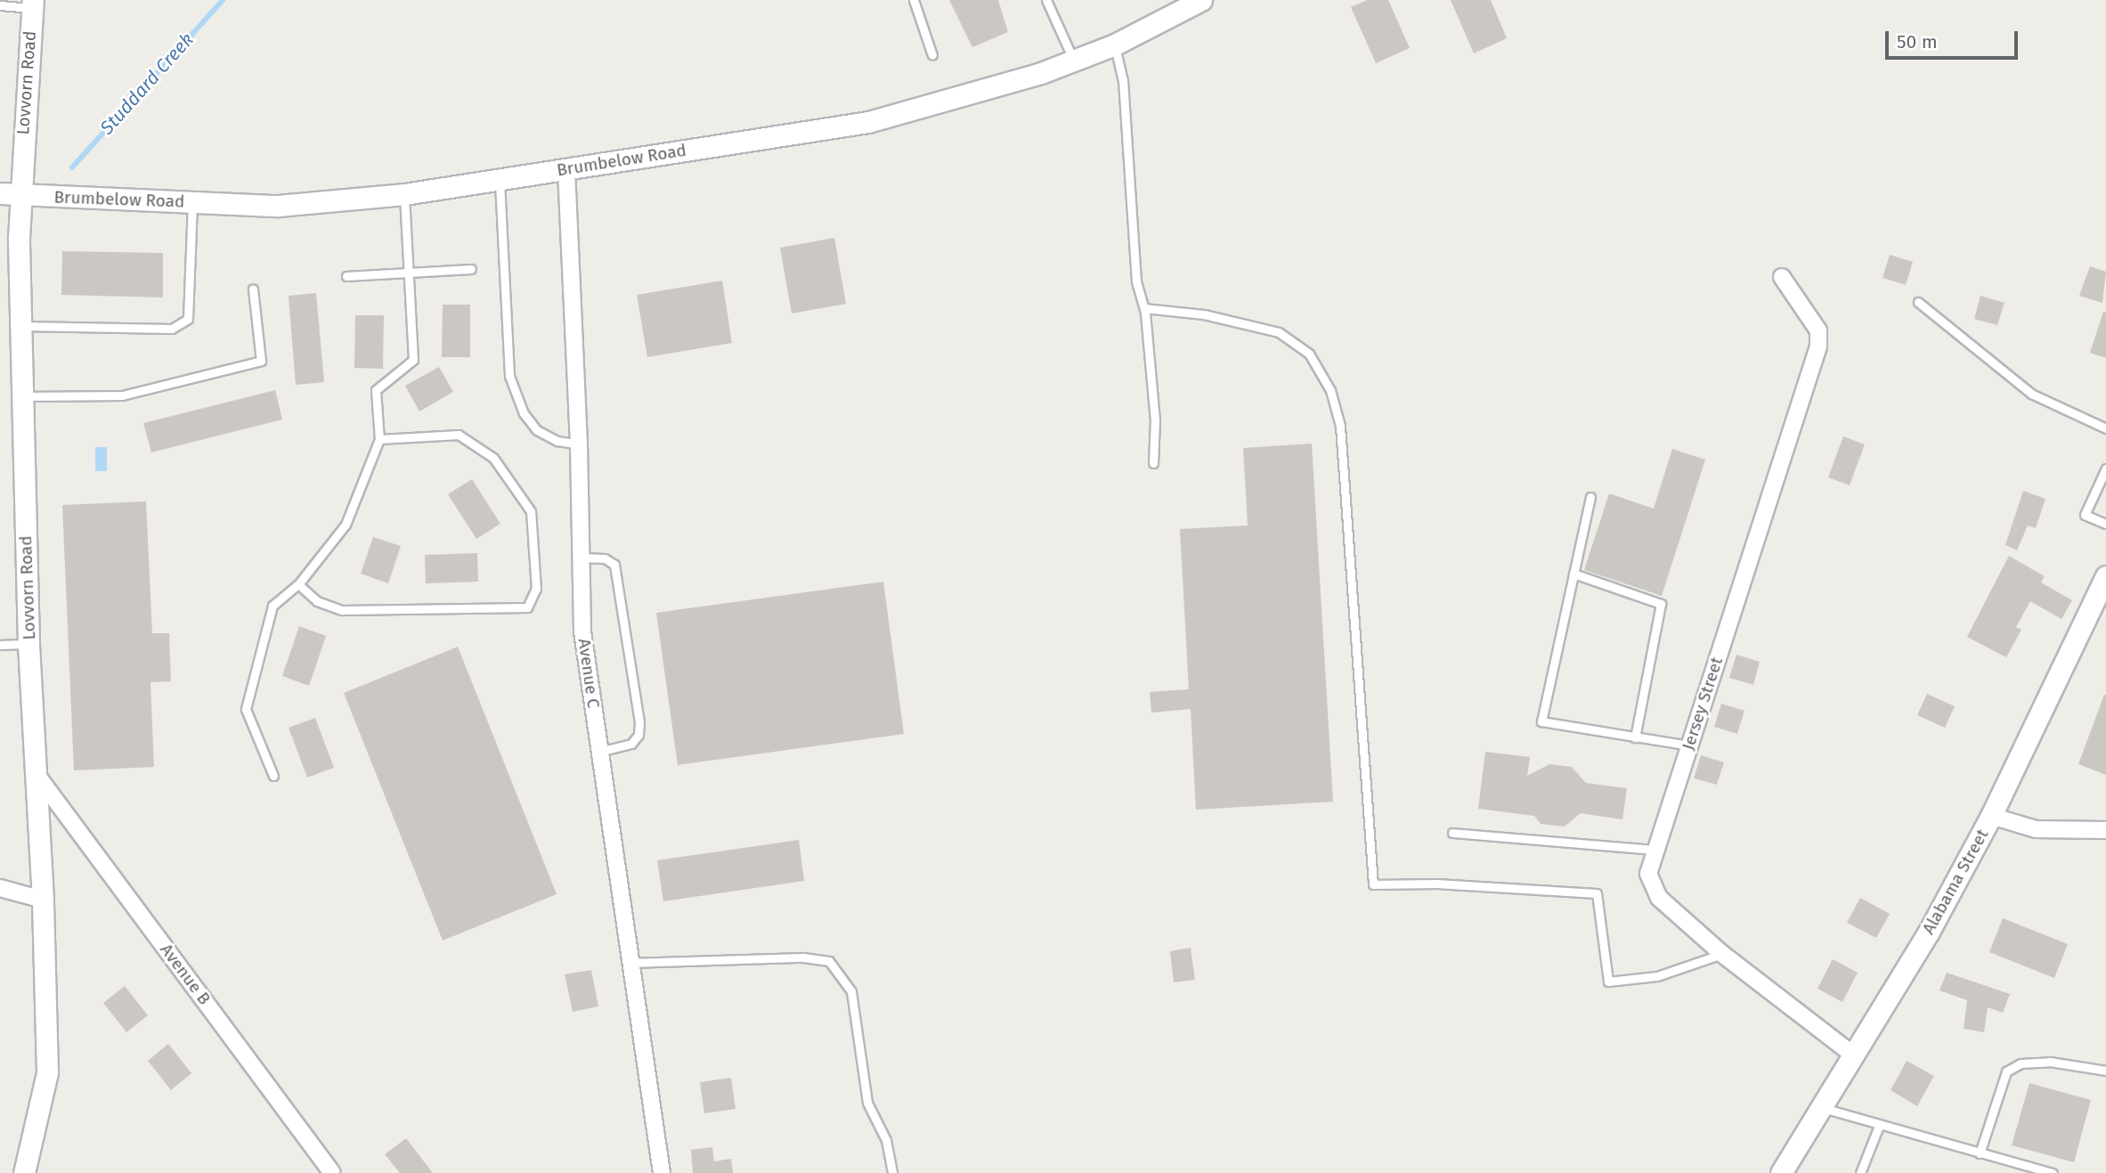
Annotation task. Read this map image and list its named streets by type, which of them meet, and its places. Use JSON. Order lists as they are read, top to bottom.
{
  "streets": {
    "street": [
      "Lovvorn Road",
      "Brumbelow Road",
      "Avenue C",
      "Jersey Street",
      "Alabama Street",
      "Avenue B"
    ]
  },
  "crossings": [
    ["Lovvorn Road", "Brumbelow Road"],
    ["Lovvorn Road", "Avenue B"],
    ["Brumbelow Road", "Avenue C"],
    ["Jersey Street", "Alabama Street"]
  ],
  "water": ["Studdard Creek"],
  "scale_bar": "50 m"
}
